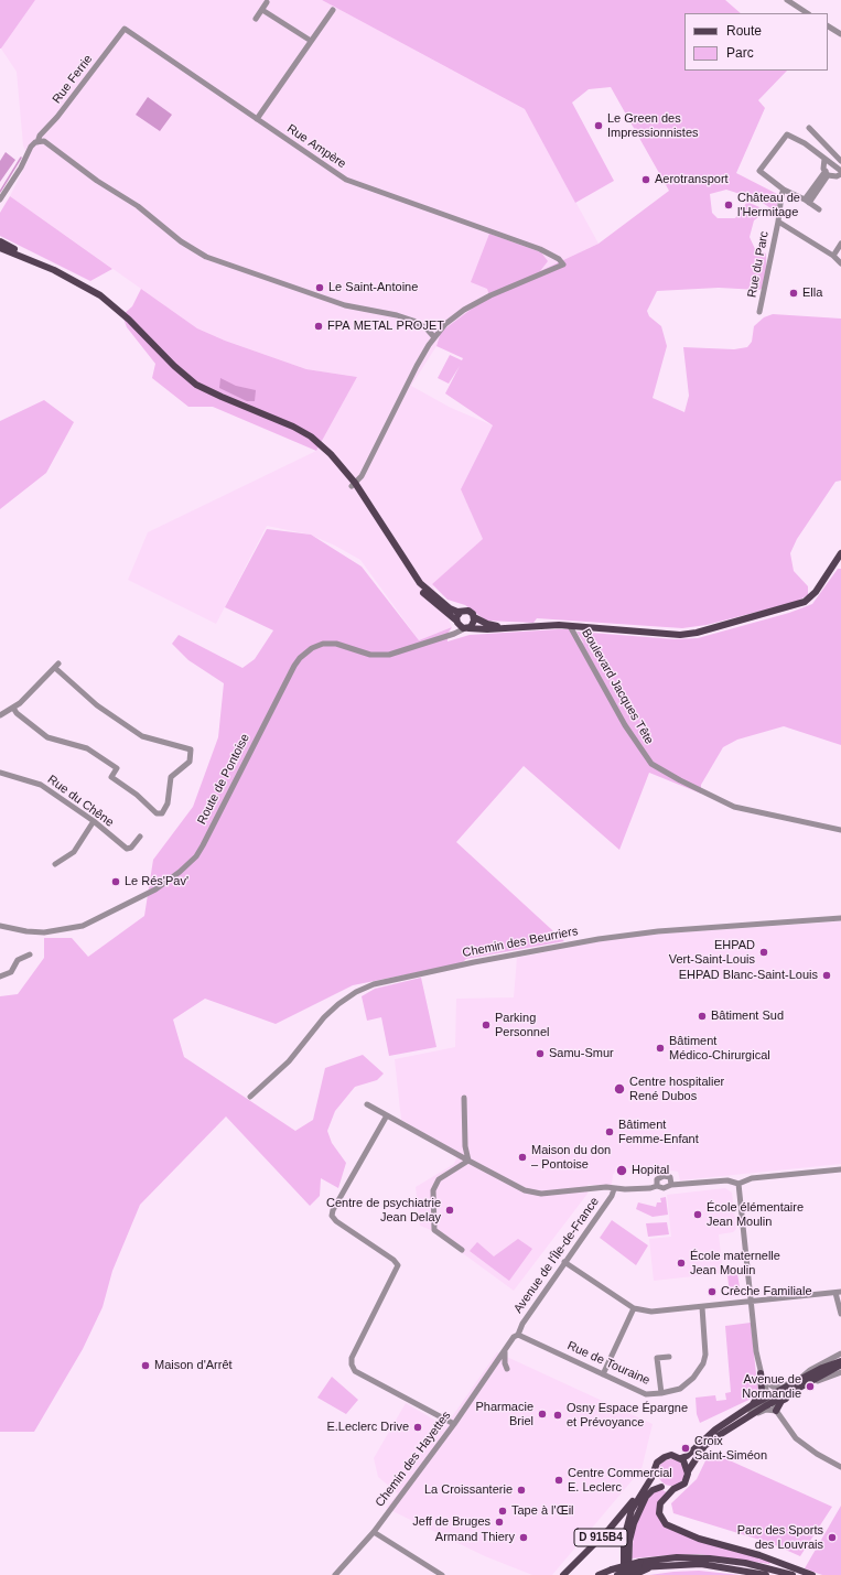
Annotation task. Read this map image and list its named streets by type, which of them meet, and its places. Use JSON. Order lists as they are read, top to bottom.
{
  "streets": {
    "main road": ["D 915B4"],
    "street": [
      "Rue Ferrie",
      "Rue Ampère",
      "Rue du Parc",
      "Boulevard Jacques Tête",
      "Route de Pontoise",
      "Rue du Chêne",
      "Chemin des Beurriers",
      "Avenue de l'Île-de-France",
      "Rue de Touraine",
      "Chemin des Hayettes"
    ]
  },
  "crossings": [
    ["Rue Ferrie", "Rue Ampère"],
    ["Avenue de l'Île-de-France", "Rue de Touraine"],
    ["Avenue de l'Île-de-France", "Chemin des Hayettes"]
  ],
  "places": [
    "Le Green des Impressionnistes",
    "Aerotransport",
    "Château de l'Hermitage",
    "Le Saint-Antoine",
    "Ella",
    "FPA METAL PROJET",
    "Le Rés'Pav'",
    "EHPAD Vert-Saint-Louis",
    "EHPAD Blanc-Saint-Louis",
    "Bâtiment Sud",
    "Parking Personnel",
    "Bâtiment Médico-Chirurgical",
    "Samu-Smur",
    "Centre hospitalier René Dubos",
    "Bâtiment Femme-Enfant",
    "Maison du don – Pontoise",
    "Hopital",
    "Centre de psychiatrie Jean Delay",
    "École élémentaire Jean Moulin",
    "École maternelle Jean Moulin",
    "Crèche Familiale",
    "Maison d'Arrêt",
    "Avenue de Normandie",
    "Pharmacie Briel",
    "Osny Espace Épargne et Prévoyance",
    "E.Leclerc Drive",
    "Croix Saint-Siméon",
    "Centre Commercial E. Leclerc",
    "La Croissanterie",
    "Tape à l'Œil",
    "Jeff de Bruges",
    "Armand Thiery",
    "Parc des Sports des Louvrais"
  ],
  "legend": ["Route", "Parc"]
}
